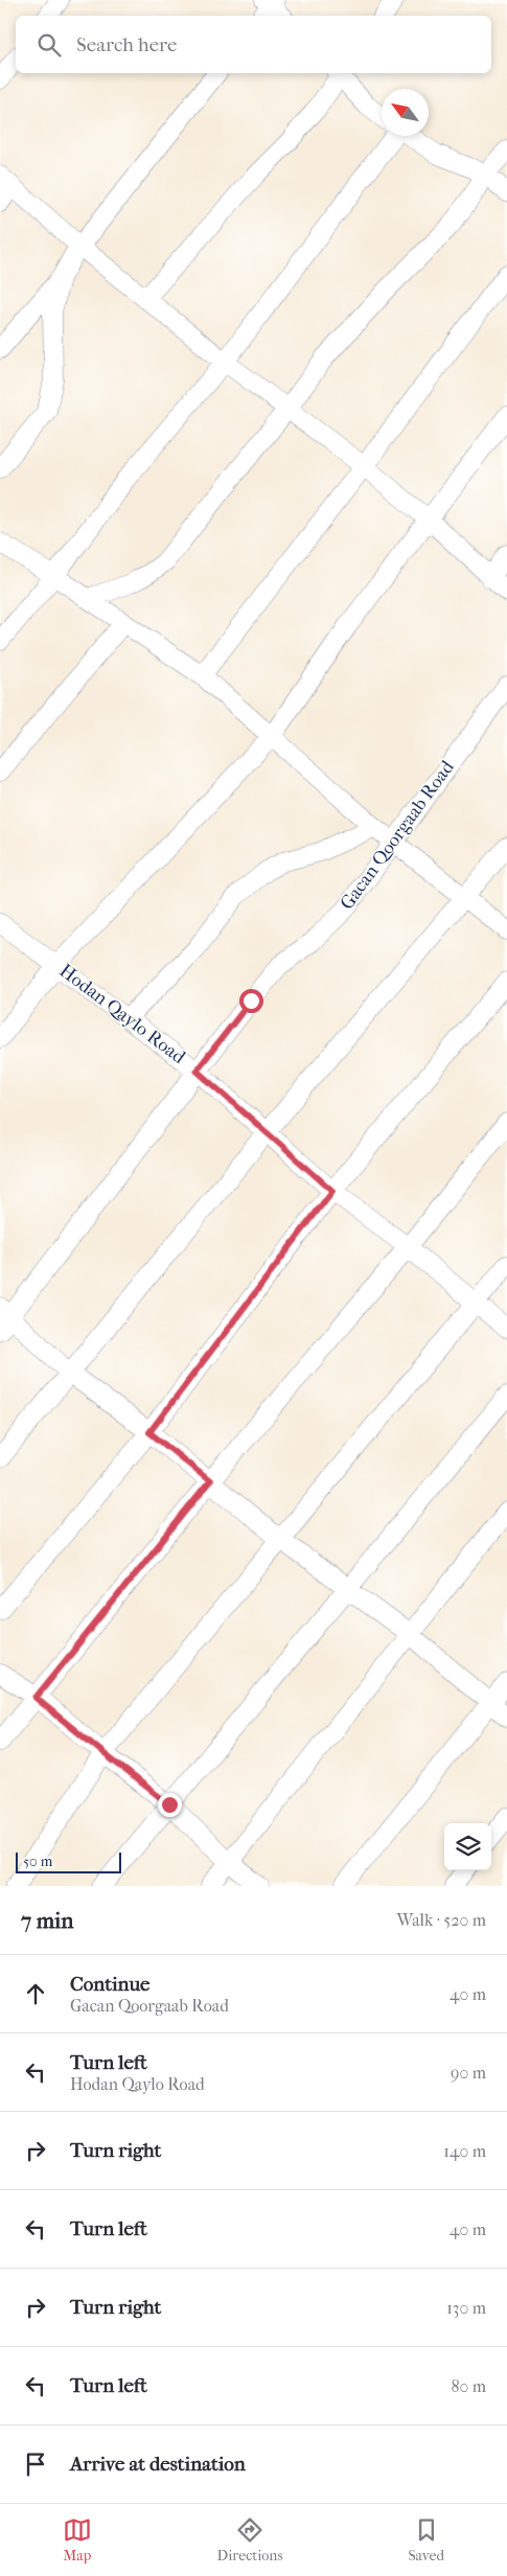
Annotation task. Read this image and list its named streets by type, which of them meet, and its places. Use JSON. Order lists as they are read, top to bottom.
{
  "streets": {
    "street": ["Gacan Qoorgaab Road", "Hodan Qaylo Road"]
  },
  "crossings": [
    ["Gacan Qoorgaab Road", "Hodan Qaylo Road"]
  ],
  "scale_bar": "50 m",
  "north": "top left",
  "page": {
    "search": "Search here",
    "scale": "50 m",
    "heading": ["7 min", "Walk · 520 m"],
    "list": [
      ["Continue", "Gacan Qoorgaab Road", "40 m"],
      ["Turn left", "Hodan Qaylo Road", "90 m"],
      ["Turn right", "140 m"],
      ["Turn left", "40 m"],
      ["Turn right", "130 m"],
      ["Turn left", "80 m"],
      "Arrive at destination"
    ],
    "nav": ["Map", "Directions", "Saved"]
  }
}
